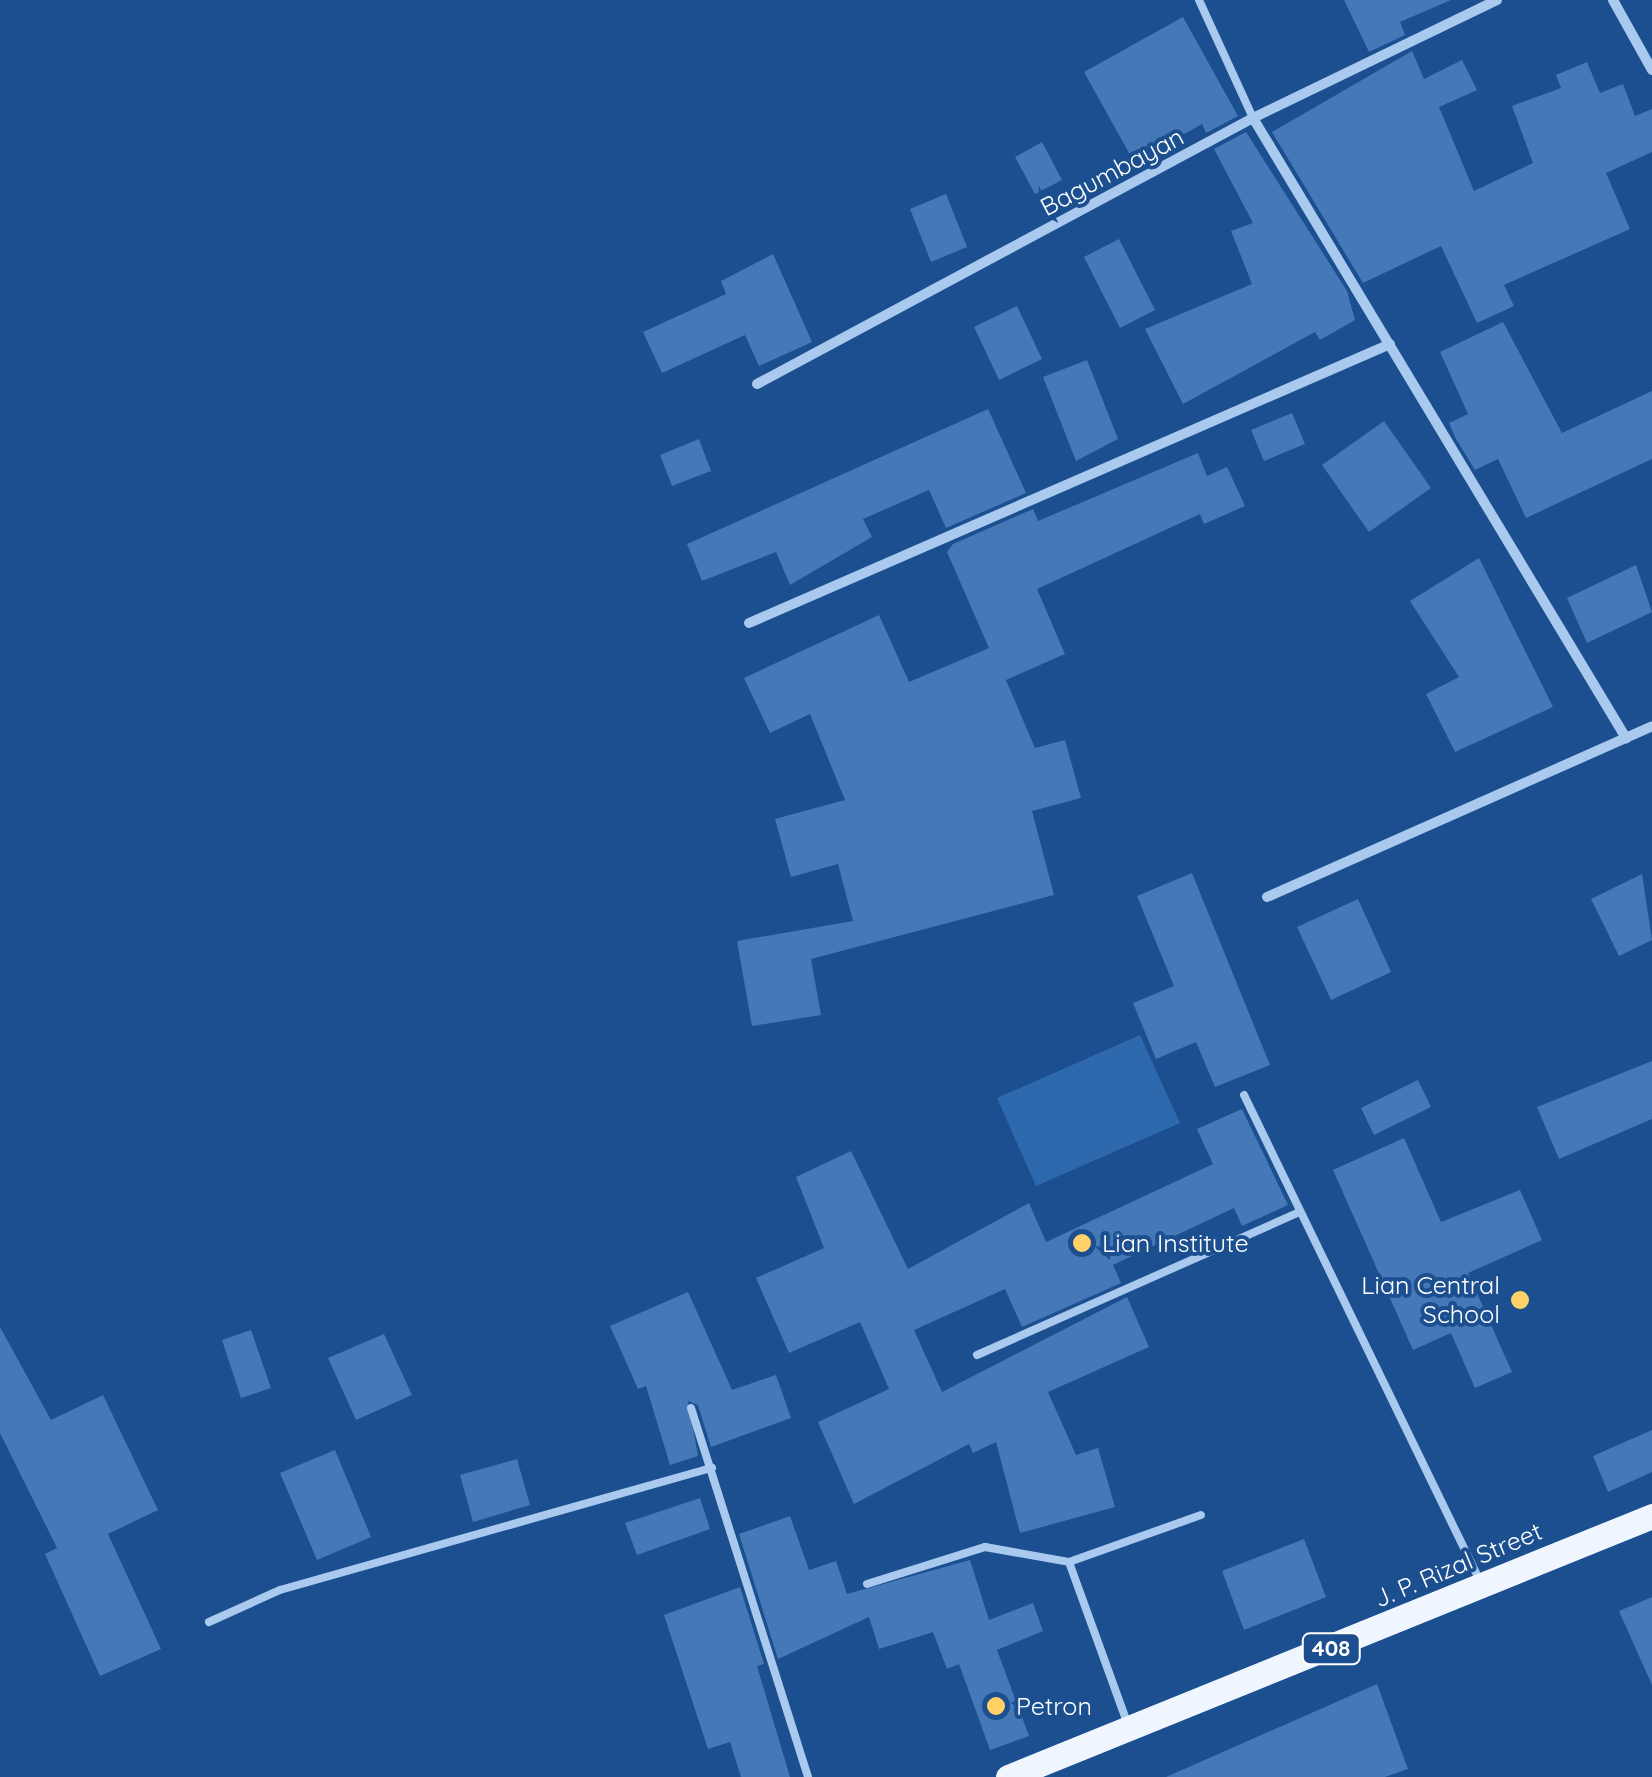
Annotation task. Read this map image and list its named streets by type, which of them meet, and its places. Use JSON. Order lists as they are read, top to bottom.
{
  "streets": {
    "main road": ["J. P. Rizal Street", "408"],
    "street": ["Bagumbayan"]
  },
  "places": ["Lian Institute", "Lian Central School", "Petron"]
}
